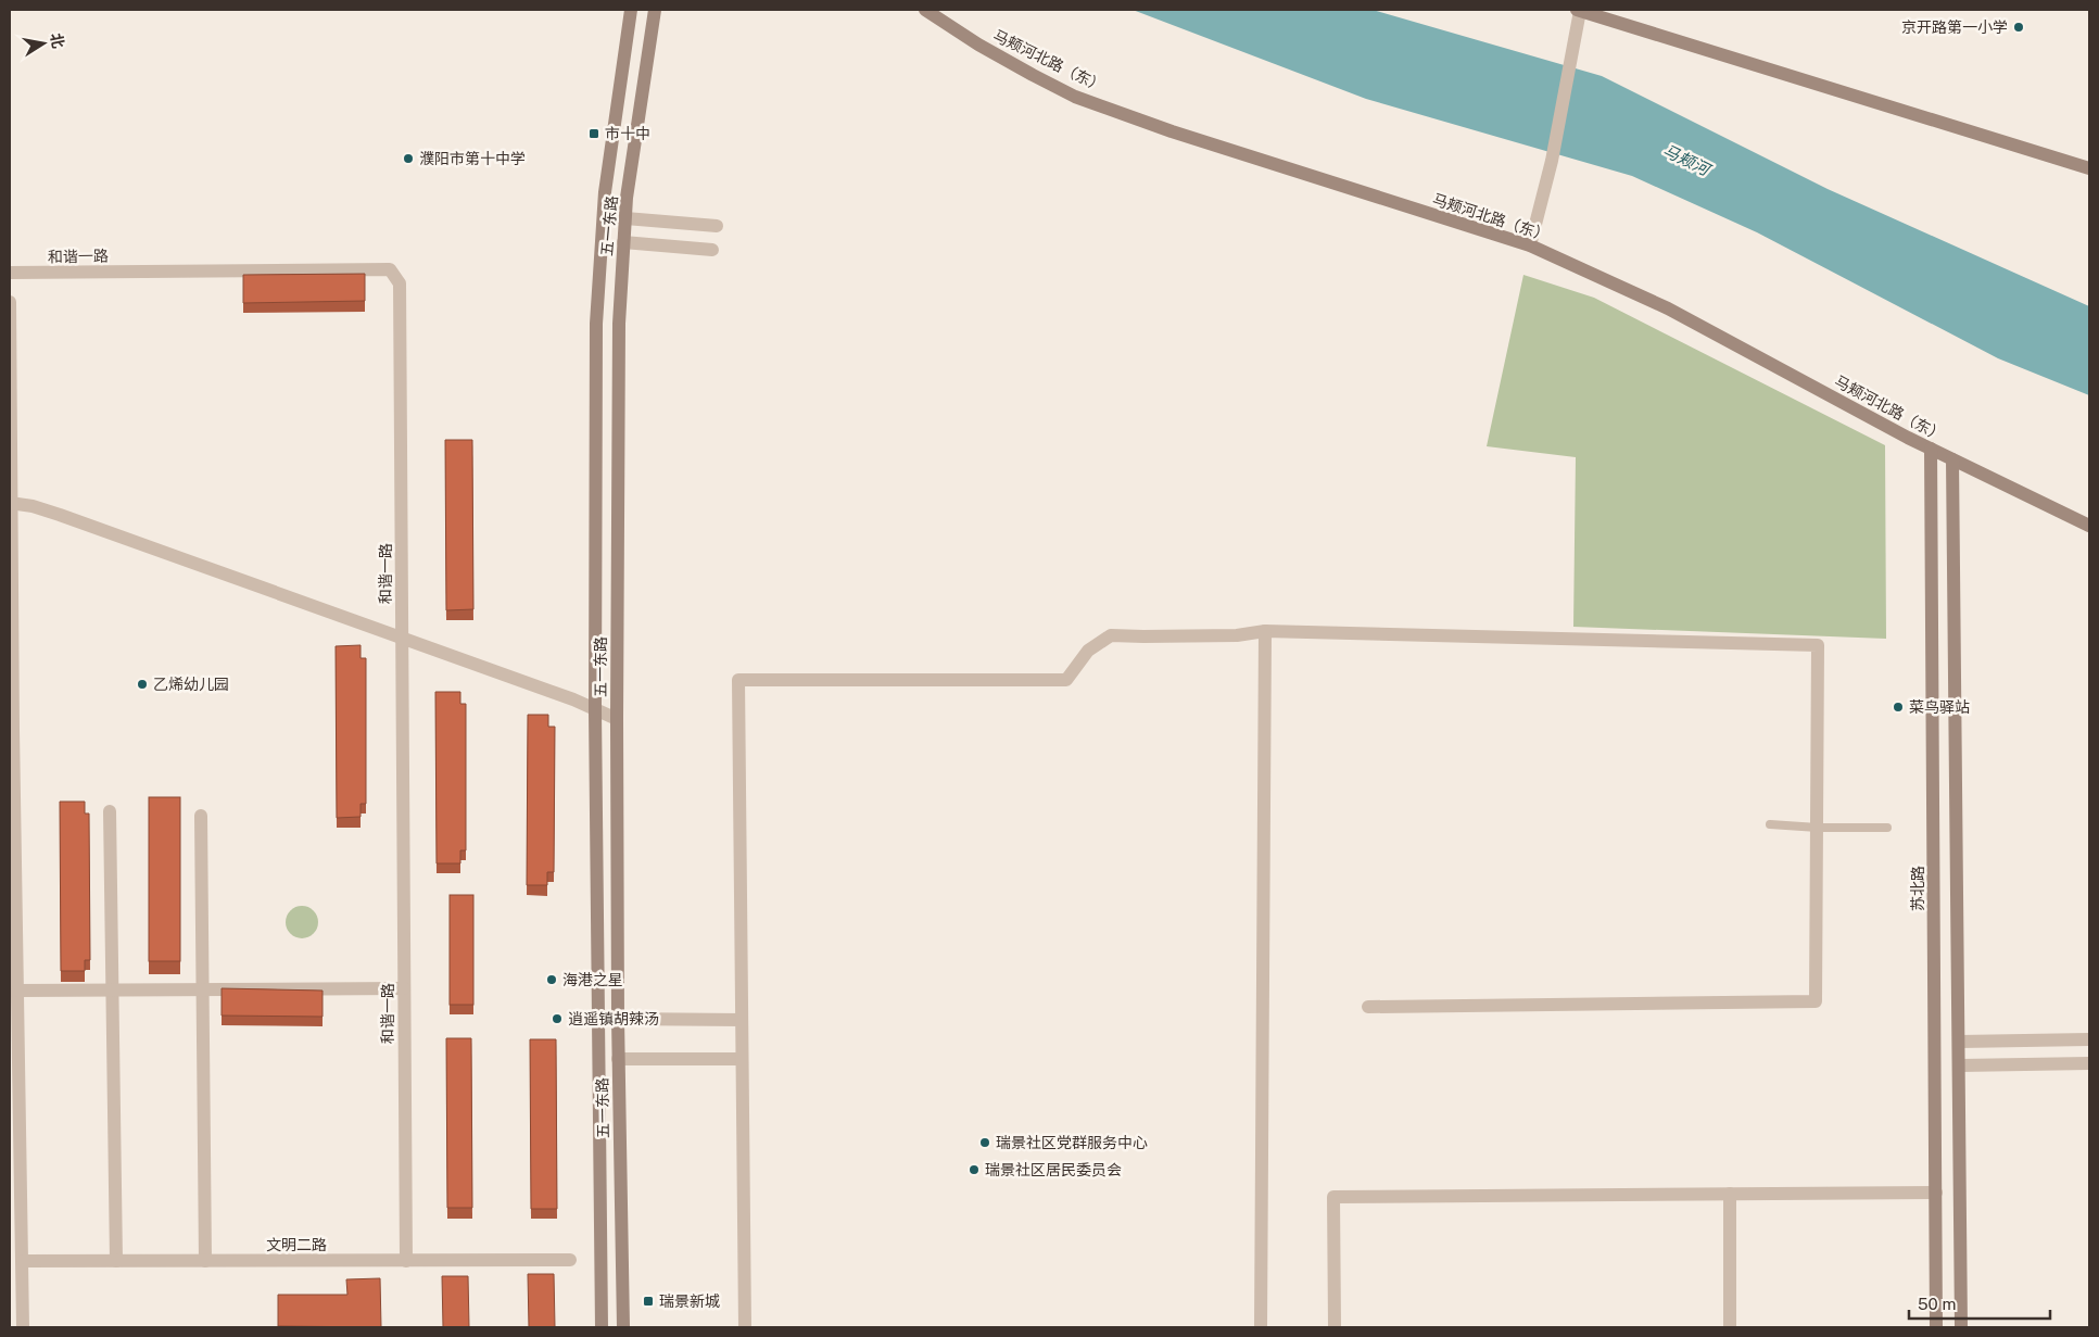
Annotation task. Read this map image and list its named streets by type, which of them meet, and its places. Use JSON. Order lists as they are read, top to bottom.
{
  "streets": {
    "street": [
      "马颊河北路（东）",
      "五一东路",
      "和谐一路",
      "苏北路",
      "文明二路"
    ]
  },
  "crossings": [
    ["马颊河北路（东）", "苏北路"],
    ["和谐一路", "文明二路"]
  ],
  "water": ["马颊河"],
  "places": {
    "other": [
      "京开路第一小学",
      "濮阳市第十中学",
      "乙烯幼儿园",
      "菜鸟驿站",
      "海港之星",
      "逍遥镇胡辣汤",
      "瑞景社区党群服务中心",
      "瑞景社区居民委员会"
    ],
    "transit": ["市十中", "瑞景新城"]
  },
  "scale_bar": "50 m",
  "north": "right"
}
